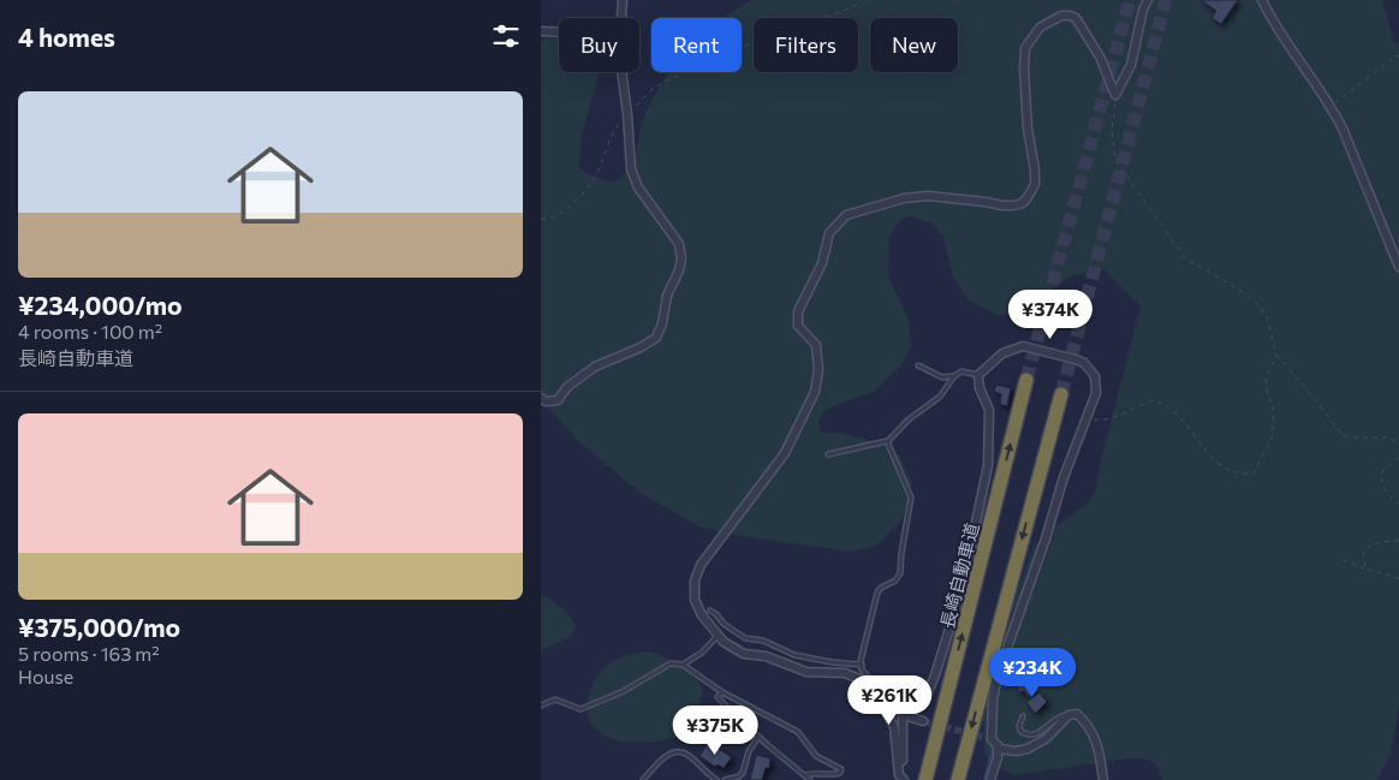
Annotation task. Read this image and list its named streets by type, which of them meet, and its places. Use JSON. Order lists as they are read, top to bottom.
{
  "streets": {
    "highway": ["長崎自動車道"]
  },
  "page": {
    "heading": "4 homes",
    "chip": [
      "Buy",
      "Rent",
      "Filters",
      "New"
    ],
    "list": [
      {
        "name": "¥234,000/mo",
        "note": "4 rooms · 100 m² · 長崎自動車道"
      },
      {
        "name": "¥375,000/mo",
        "note": "5 rooms · 163 m² · House"
      }
    ],
    "price": [
      "¥374K",
      "¥234K",
      "¥261K",
      "¥375K"
    ]
  }
}
